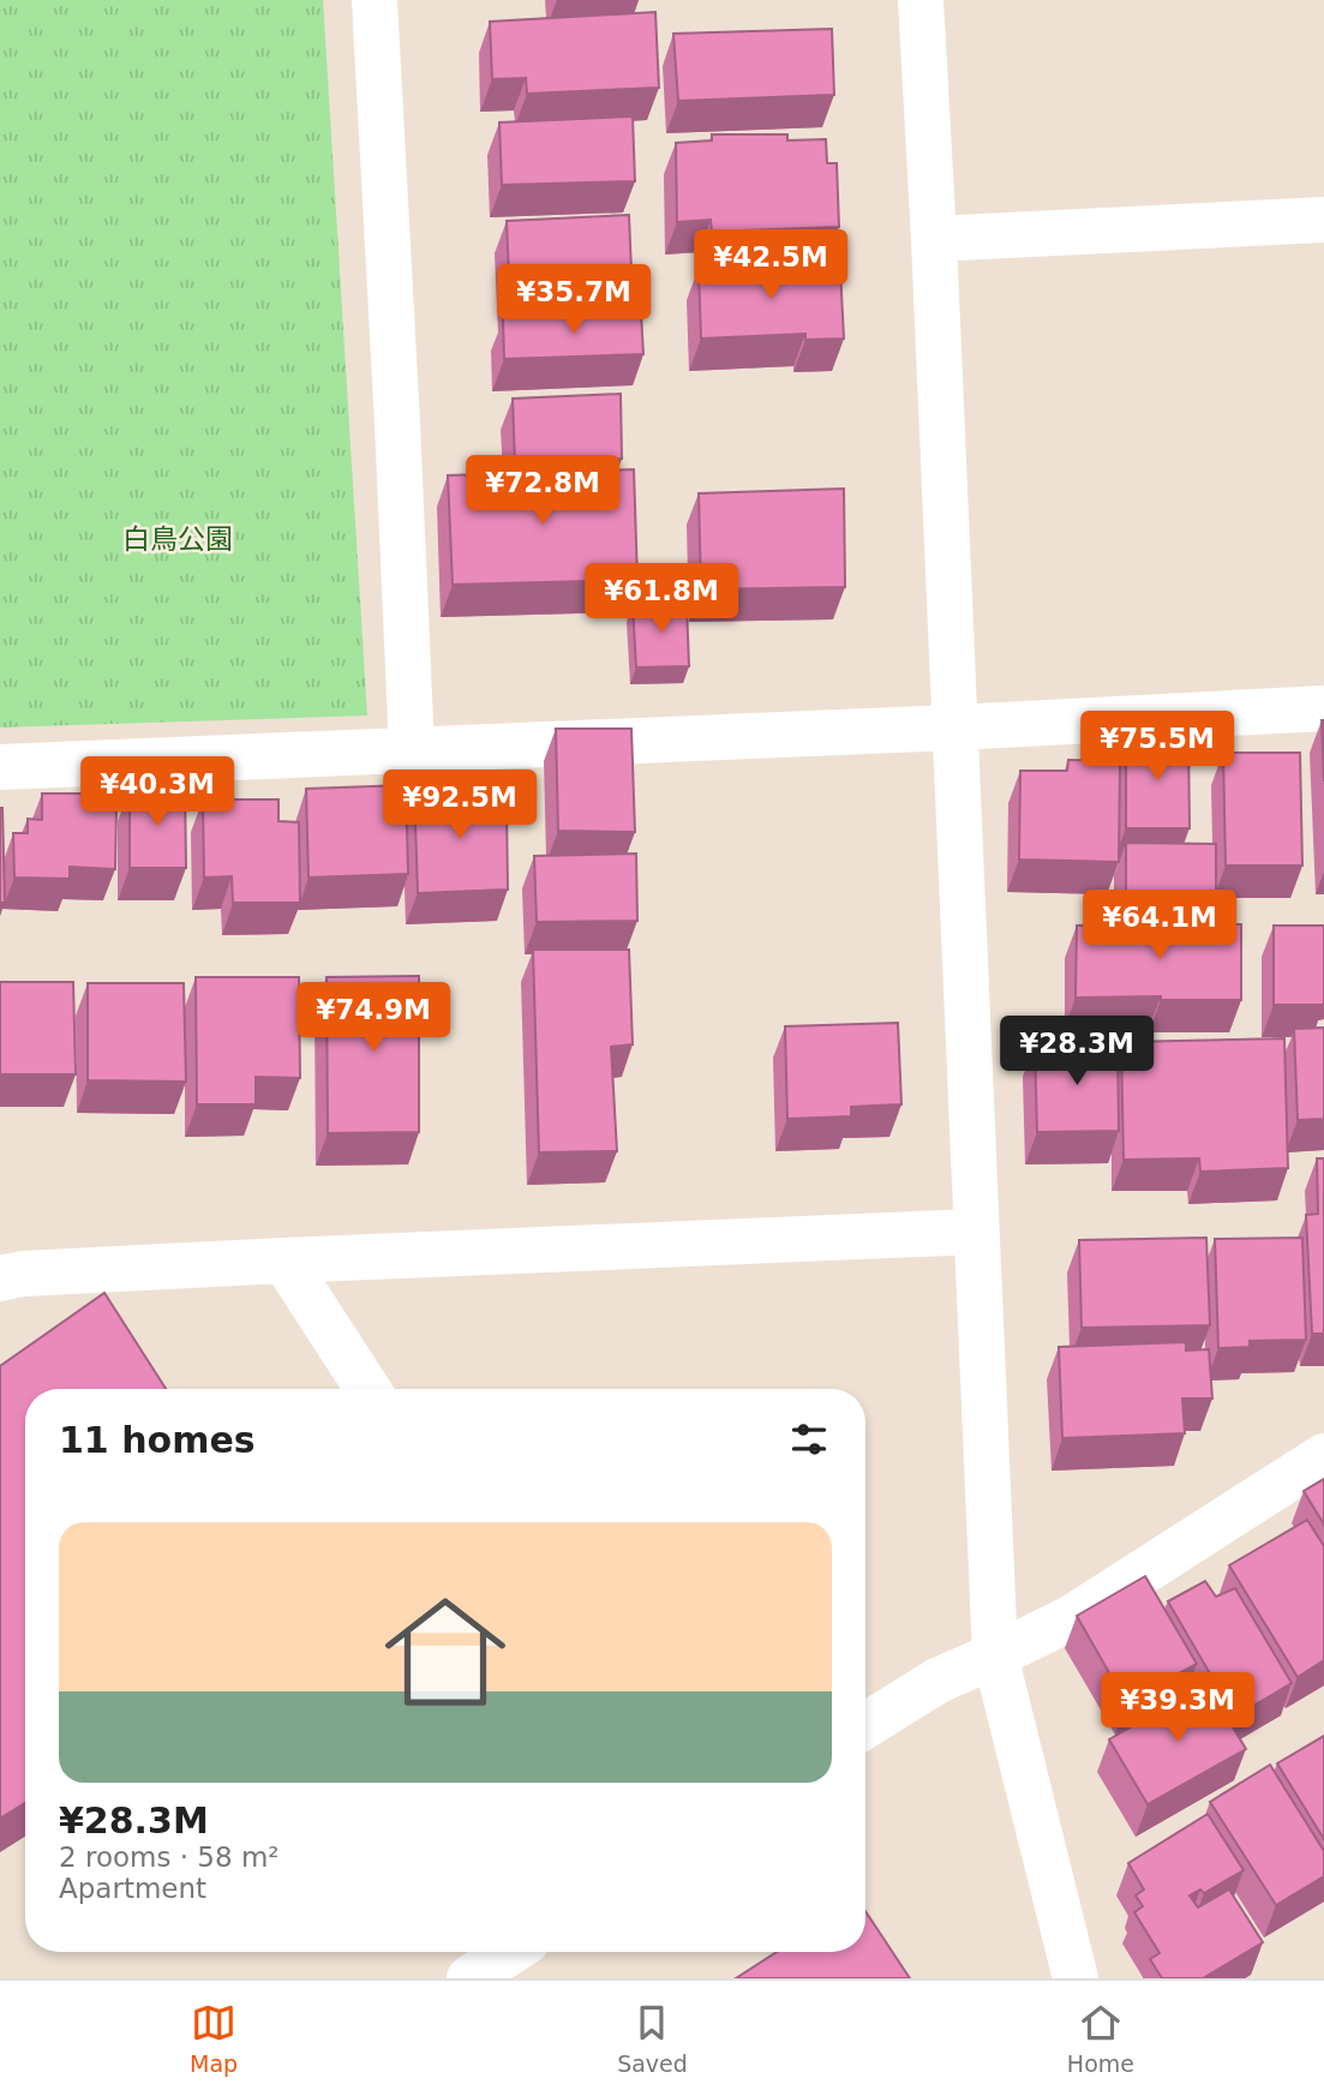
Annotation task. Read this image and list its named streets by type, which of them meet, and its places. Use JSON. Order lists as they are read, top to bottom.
{
  "parks": ["白鳥公園"],
  "page": {
    "price": [
      "¥42.5M",
      "¥35.7M",
      "¥72.8M",
      "¥61.8M",
      "¥75.5M",
      "¥40.3M",
      "¥92.5M",
      "¥64.1M",
      "¥74.9M",
      "¥28.3M",
      "¥39.3M"
    ],
    "heading": "11 homes",
    "list": [
      {
        "name": "¥28.3M",
        "note": "2 rooms · 58 m² · Apartment"
      }
    ],
    "tabs": ["Map", "Saved", "Home"]
  }
}
